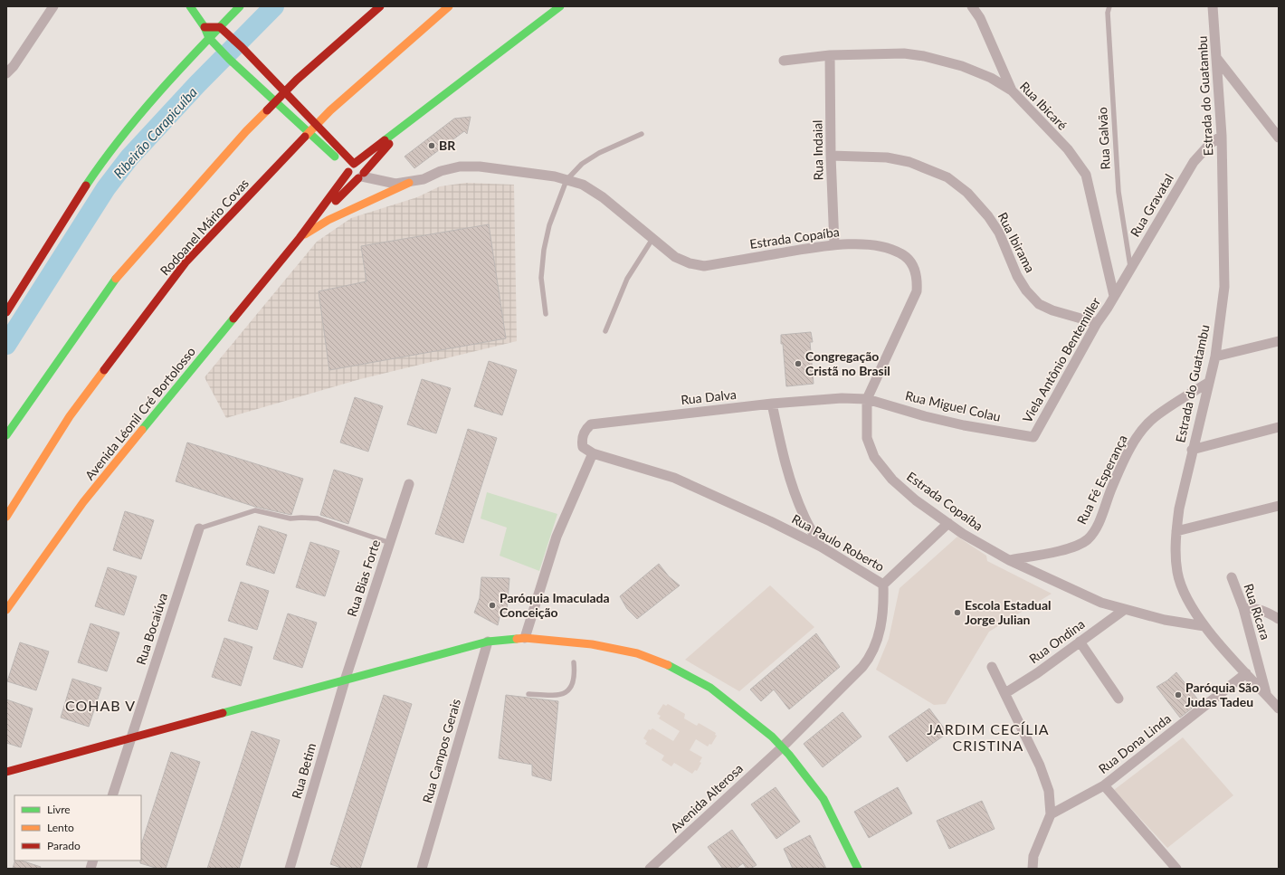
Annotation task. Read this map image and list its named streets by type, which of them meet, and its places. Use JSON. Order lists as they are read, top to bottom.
{
  "streets": {
    "main road": ["Rodoanel Mário Covas", "Avenida Léonil Cré Bortolosso"],
    "street": [
      "Estrada do Guatambu",
      "Rua Ibicaré",
      "Rua Indaial",
      "Rua Gravatal",
      "Estrada Copaíba",
      "Rua Ibirama",
      "Viela Antônio Bentemiller",
      "Rua Dalva",
      "Rua Miguel Colau",
      "Rua Fé Esperança",
      "Rua Paulo Roberto",
      "Rua Bias Forte",
      "Rua Ricara",
      "Rua Bocaiúva",
      "Rua Ondina",
      "Rua Dona Linda",
      "Rua Campos Gerais",
      "Rua Betim",
      "Avenida Alterosa"
    ],
    "lane": ["Rua Galvão"]
  },
  "crossings": [
    ["Estrada do Guatambu", "Rua Gravatal"],
    ["Estrada do Guatambu", "Estrada Copaíba"],
    ["Estrada do Guatambu", "Rua Fé Esperança"],
    ["Estrada do Guatambu", "Rua Ricara"],
    ["Estrada do Guatambu", "Rua Dona Linda"],
    ["Rua Ibicaré", "Rua Indaial"],
    ["Rua Ibicaré", "Rua Gravatal"],
    ["Rua Ibicaré", "Viela Antônio Bentemiller"],
    ["Rua Galvão", "Rua Gravatal"],
    ["Rua Indaial", "Estrada Copaíba"],
    ["Rua Indaial", "Rua Ibirama"],
    ["Rua Gravatal", "Viela Antônio Bentemiller"],
    ["Estrada Copaíba", "Rua Dalva"],
    ["Estrada Copaíba", "Rua Miguel Colau"],
    ["Estrada Copaíba", "Avenida Léonil Cré Bortolosso"],
    ["Estrada Copaíba", "Rua Fé Esperança"],
    ["Estrada Copaíba", "Rua Ondina"],
    ["Rua Ibirama", "Viela Antônio Bentemiller"],
    ["Viela Antônio Bentemiller", "Rua Miguel Colau"],
    ["Rua Dalva", "Rua Miguel Colau"],
    ["Rua Dalva", "Rua Paulo Roberto"],
    ["Rua Paulo Roberto", "Avenida Alterosa"],
    ["Rua Bias Forte", "Rua Betim"]
  ],
  "districts": ["COHAB V", "JARDIM CECÍLIA CRISTINA"],
  "water": ["Ribeirão Carapicuíba"],
  "places": [
    "BR",
    "Congregação Cristã no Brasil",
    "Paróquia Imaculada Conceição",
    "Escola Estadual Jorge Julian",
    "Paróquia São Judas Tadeu"
  ],
  "legend": ["Livre", "Lento", "Parado"]
}
